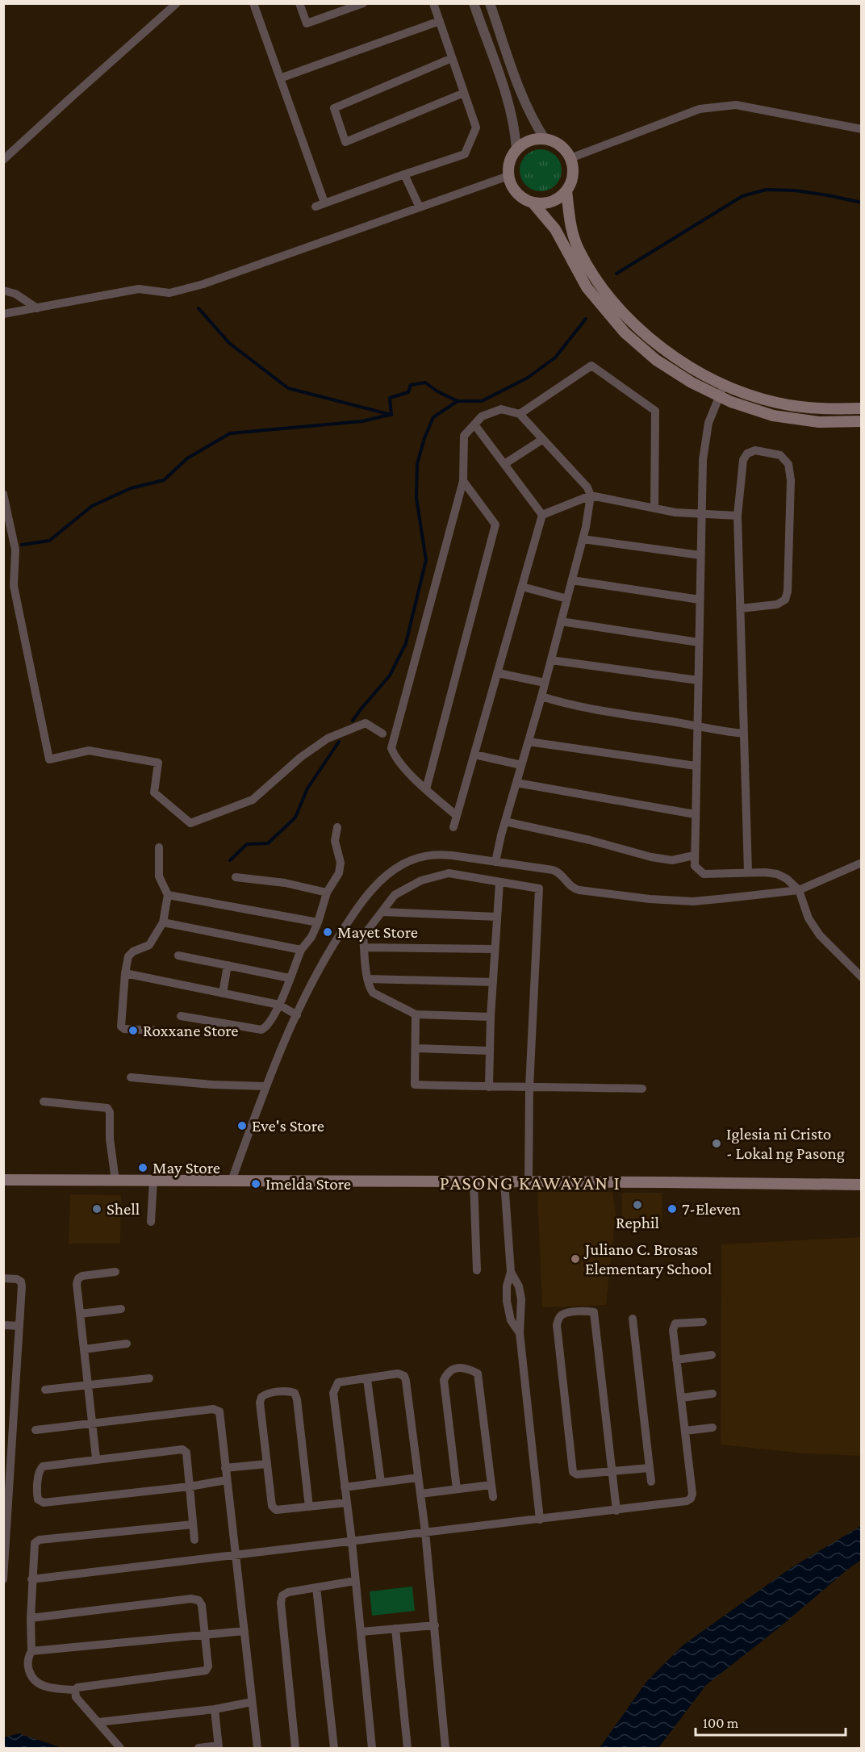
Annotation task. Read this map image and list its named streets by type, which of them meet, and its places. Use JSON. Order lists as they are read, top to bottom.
{
  "districts": ["PASONG KAWAYAN I"],
  "places": [
    "Mayet Store",
    "Roxxane Store",
    "Eve's Store",
    "Iglesia ni Cristo - Lokal ng Pasong",
    "May Store",
    "Imelda Store",
    "Rephil",
    "Shell",
    "7-Eleven",
    "Juliano C. Brosas Elementary School"
  ],
  "scale_bar": "100 m"
}
